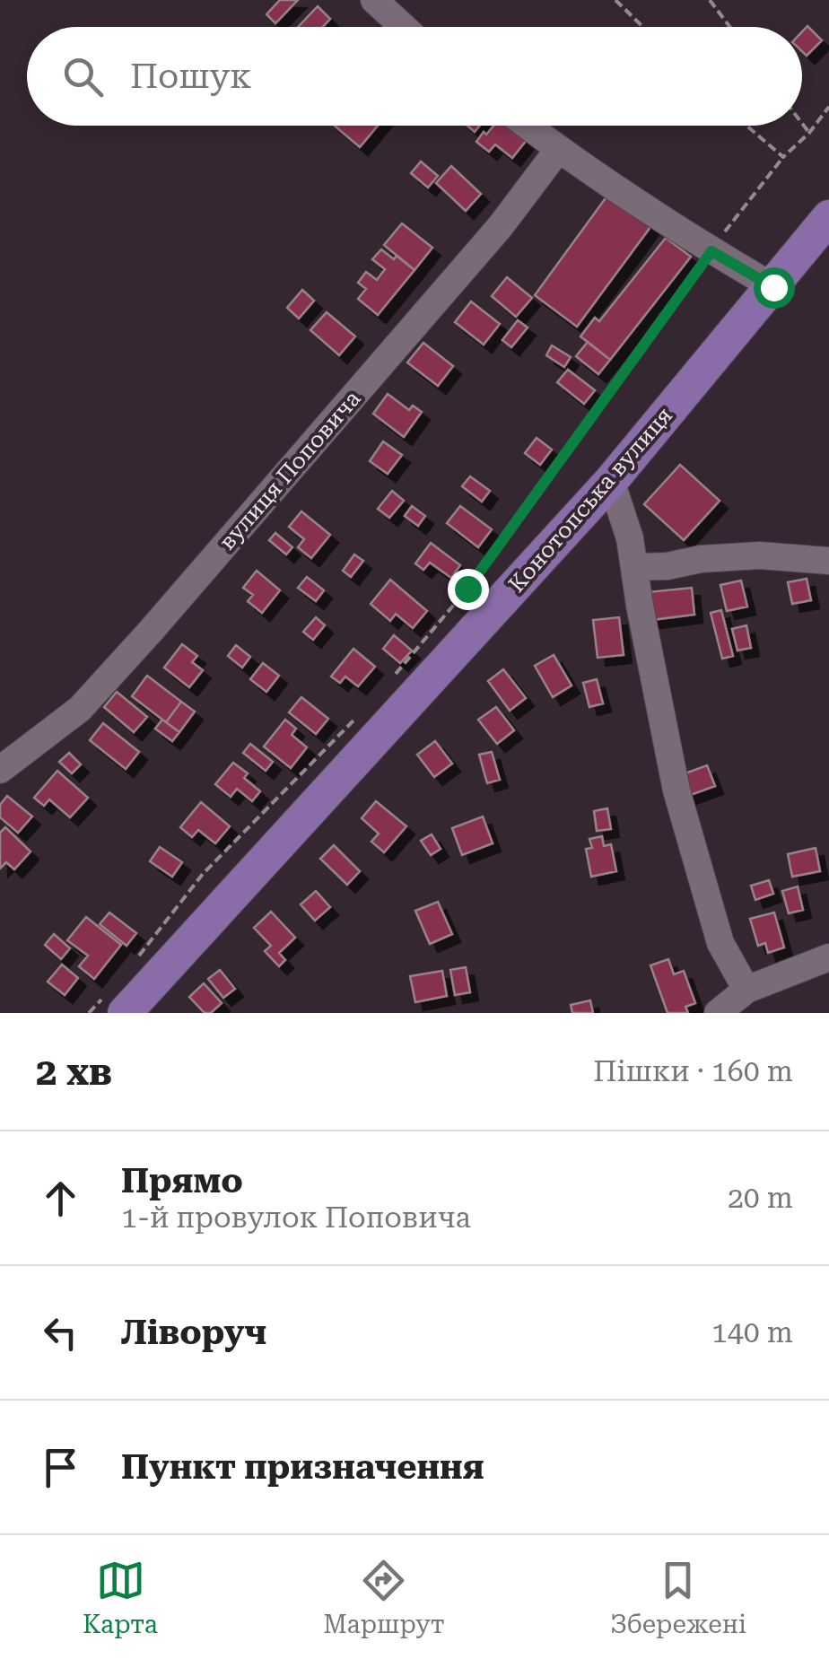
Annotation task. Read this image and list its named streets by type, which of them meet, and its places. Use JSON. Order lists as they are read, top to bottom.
{
  "streets": {
    "main road": ["Конотопська вулиця"],
    "street": ["вулиця Поповича"]
  },
  "page": {
    "search": "Пошук",
    "heading": ["2 хв", "Пішки · 160 m"],
    "list": [
      ["Прямо", "1-й провулок Поповича", "20 m"],
      ["Ліворуч", "140 m"],
      "Пункт призначення"
    ],
    "nav": ["Карта", "Маршрут", "Збережені"]
  }
}
